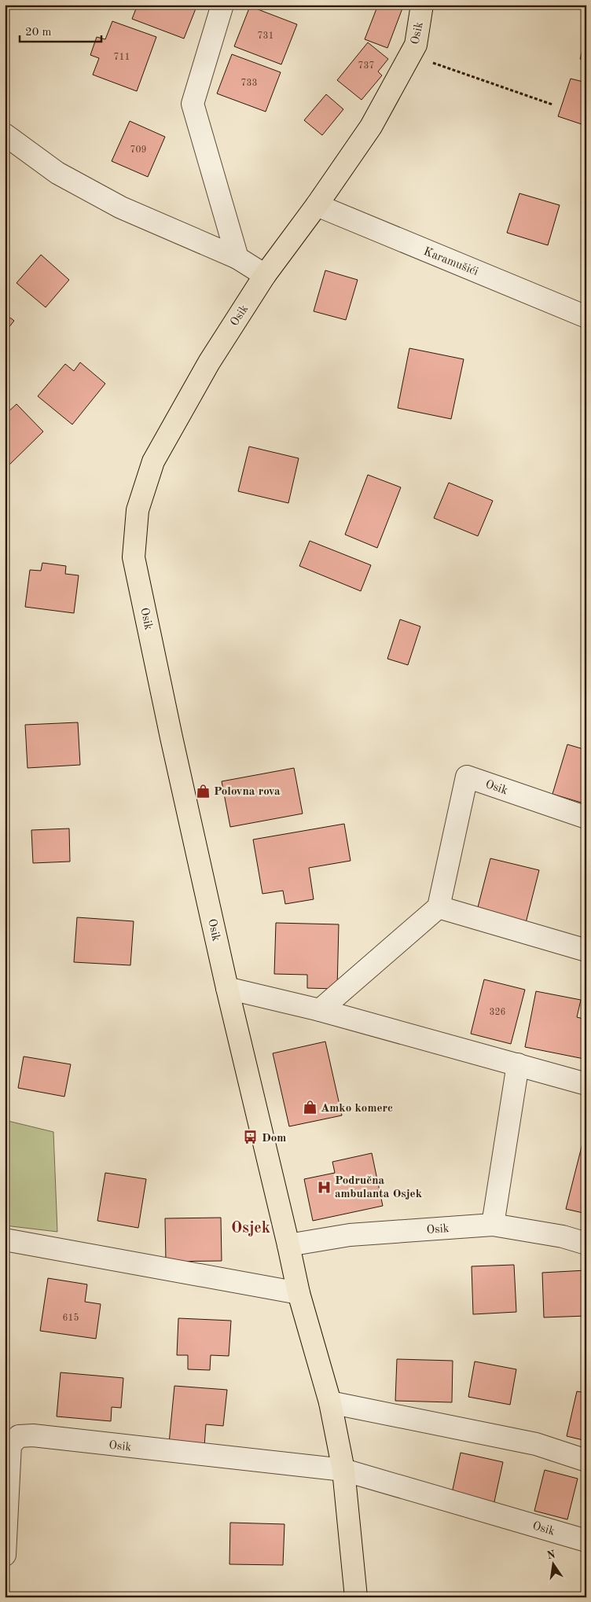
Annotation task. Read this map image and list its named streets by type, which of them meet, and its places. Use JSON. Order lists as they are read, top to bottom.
{
  "streets": {
    "main road": ["Osik"],
    "street": ["Karamušići"]
  },
  "crossings": [
    ["Osik", "Karamušići"]
  ],
  "districts": ["Osjek"],
  "places": {
    "shop": ["Polovna rova", "Amko komerc"],
    "bus stop": ["Dom"],
    "hospital": ["Područna ambulanta Osjek"]
  },
  "house_numbers": [
    "731",
    "711",
    "737",
    "733",
    "709",
    "326",
    "615"
  ],
  "scale_bar": "20 m",
  "north": "top"
}
